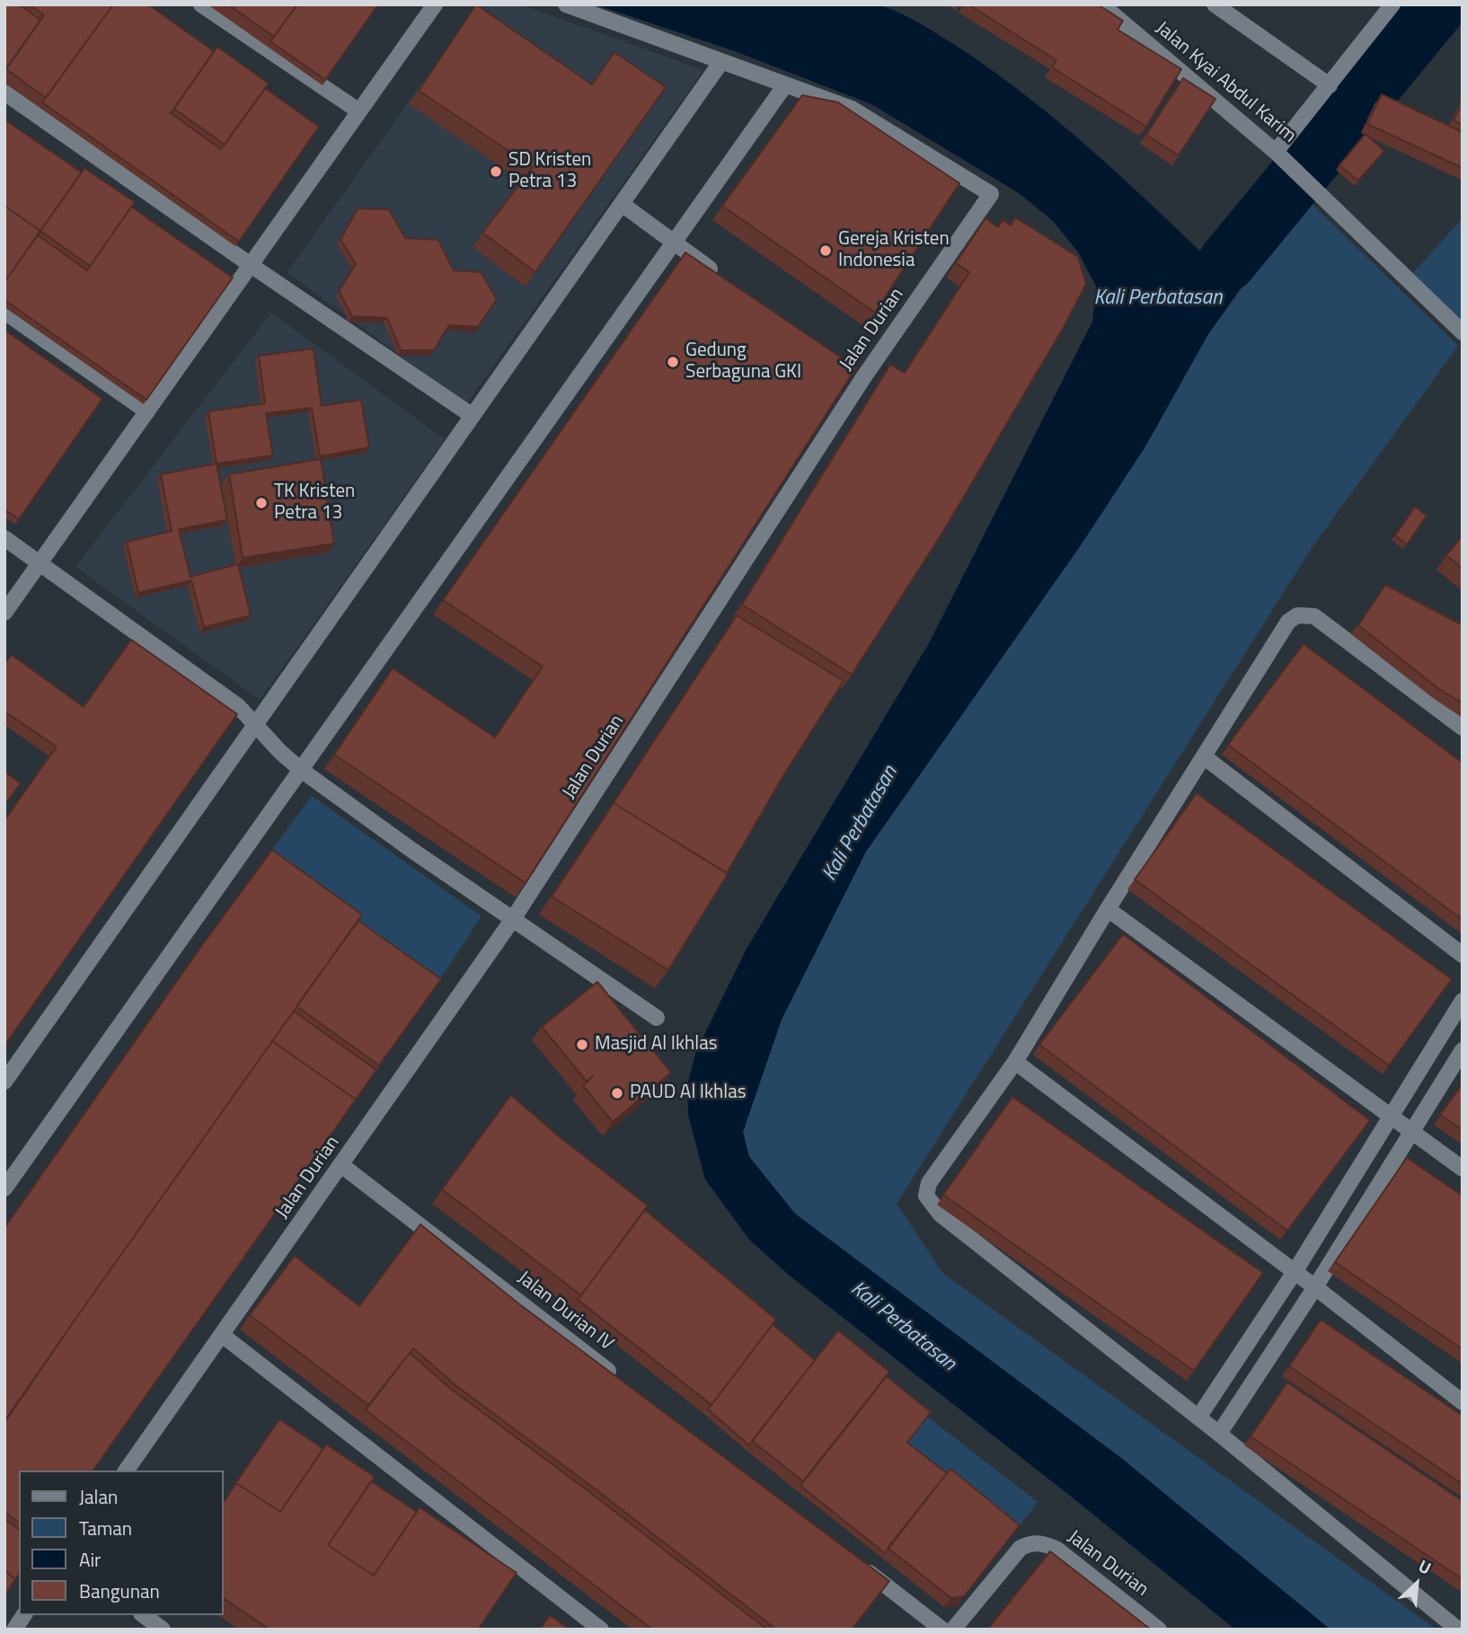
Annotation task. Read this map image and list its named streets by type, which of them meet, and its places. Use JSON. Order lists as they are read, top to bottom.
{
  "streets": {
    "street": ["Jalan Kyai Abdul Karim", "Jalan Durian", "Jalan Durian IV"]
  },
  "crossings": [
    ["Jalan Durian", "Jalan Durian IV"]
  ],
  "water": ["Kali Perbatasan"],
  "places": [
    "SD Kristen Petra 13",
    "Gereja Kristen Indonesia",
    "Gedung Serbaguna GKI",
    "TK Kristen Petra 13",
    "Masjid Al Ikhlas",
    "PAUD Al Ikhlas"
  ],
  "legend": [
    "Jalan",
    "Taman",
    "Air",
    "Bangunan"
  ],
  "north": "top right"
}
